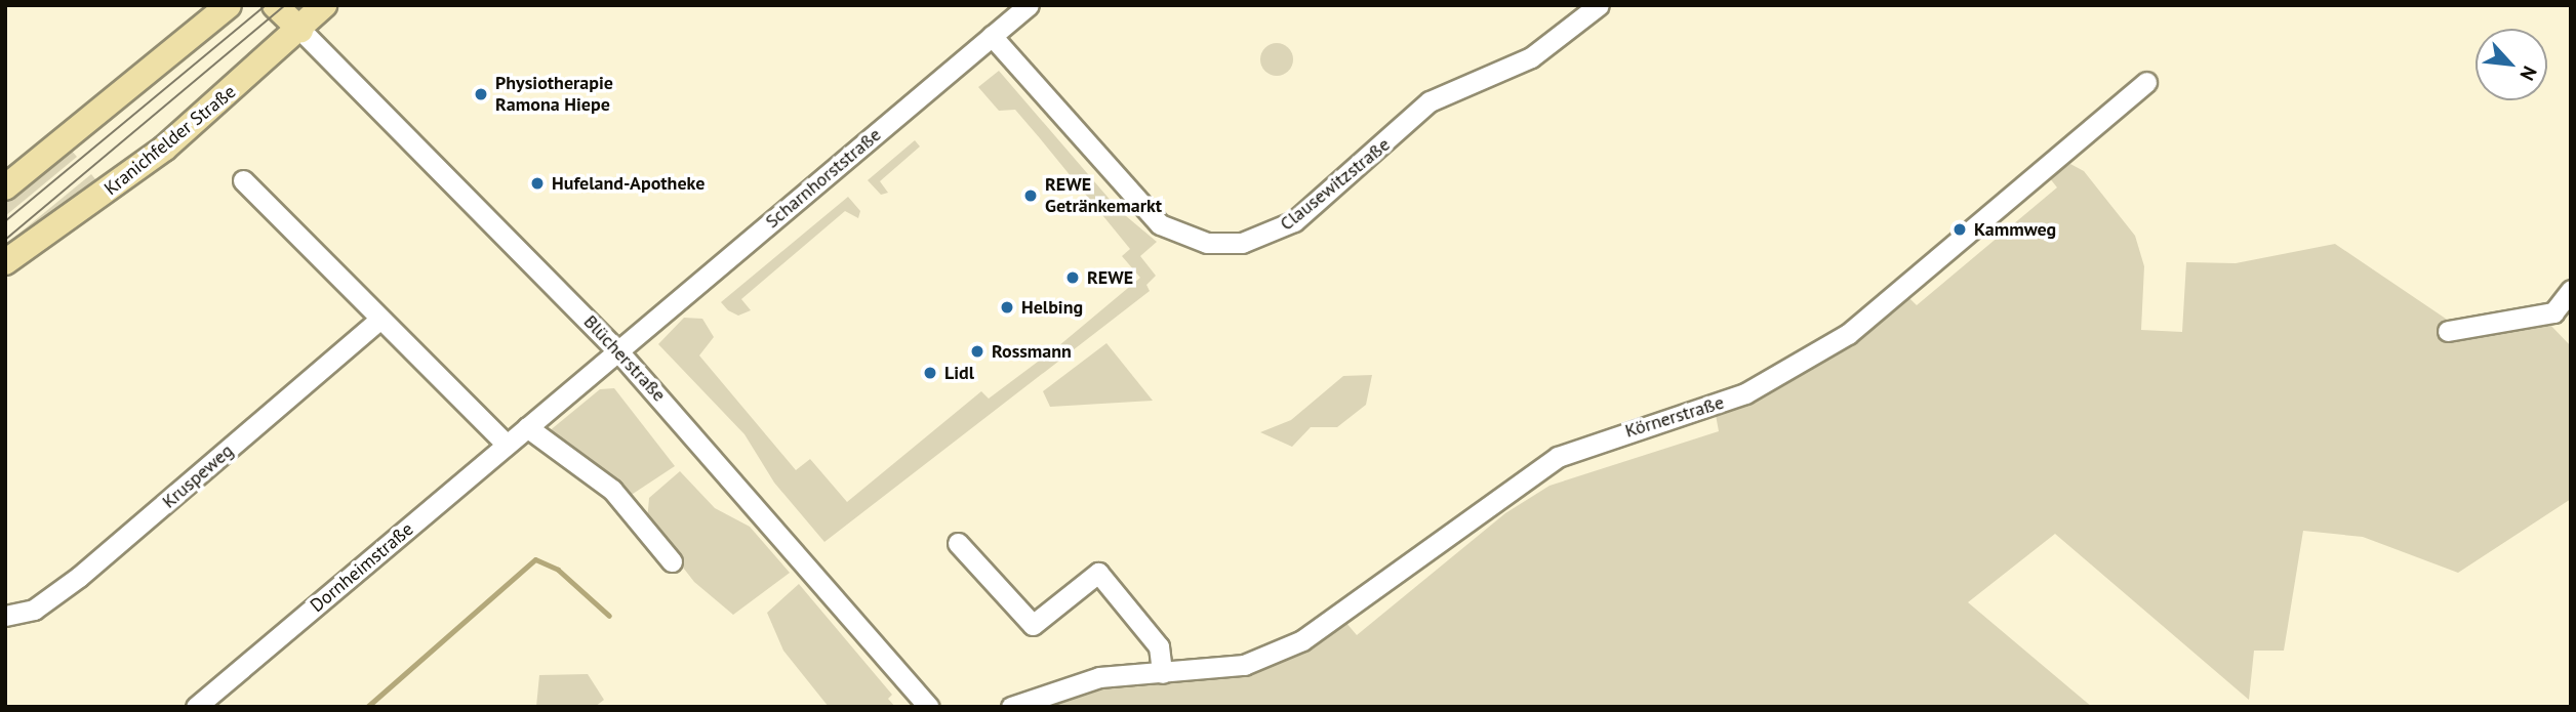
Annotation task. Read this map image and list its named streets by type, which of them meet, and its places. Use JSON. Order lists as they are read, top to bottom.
{
  "streets": {
    "main road": ["Kranichfelder Straße"],
    "street": [
      "Scharnhorststraße",
      "Clausewitzstraße",
      "Blücherstraße",
      "Körnerstraße",
      "Kruspeweg",
      "Dornheimstraße"
    ]
  },
  "crossings": [
    ["Kranichfelder Straße", "Blücherstraße"],
    ["Scharnhorststraße", "Clausewitzstraße"],
    ["Scharnhorststraße", "Blücherstraße"],
    ["Scharnhorststraße", "Dornheimstraße"],
    ["Blücherstraße", "Dornheimstraße"]
  ],
  "places": [
    "Physiotherapie Ramona Hiepe",
    "Hufeland-Apotheke",
    "REWE Getränkemarkt",
    "Kammweg",
    "REWE",
    "Helbing",
    "Rossmann",
    "Lidl"
  ],
  "north": "bottom right"
}
